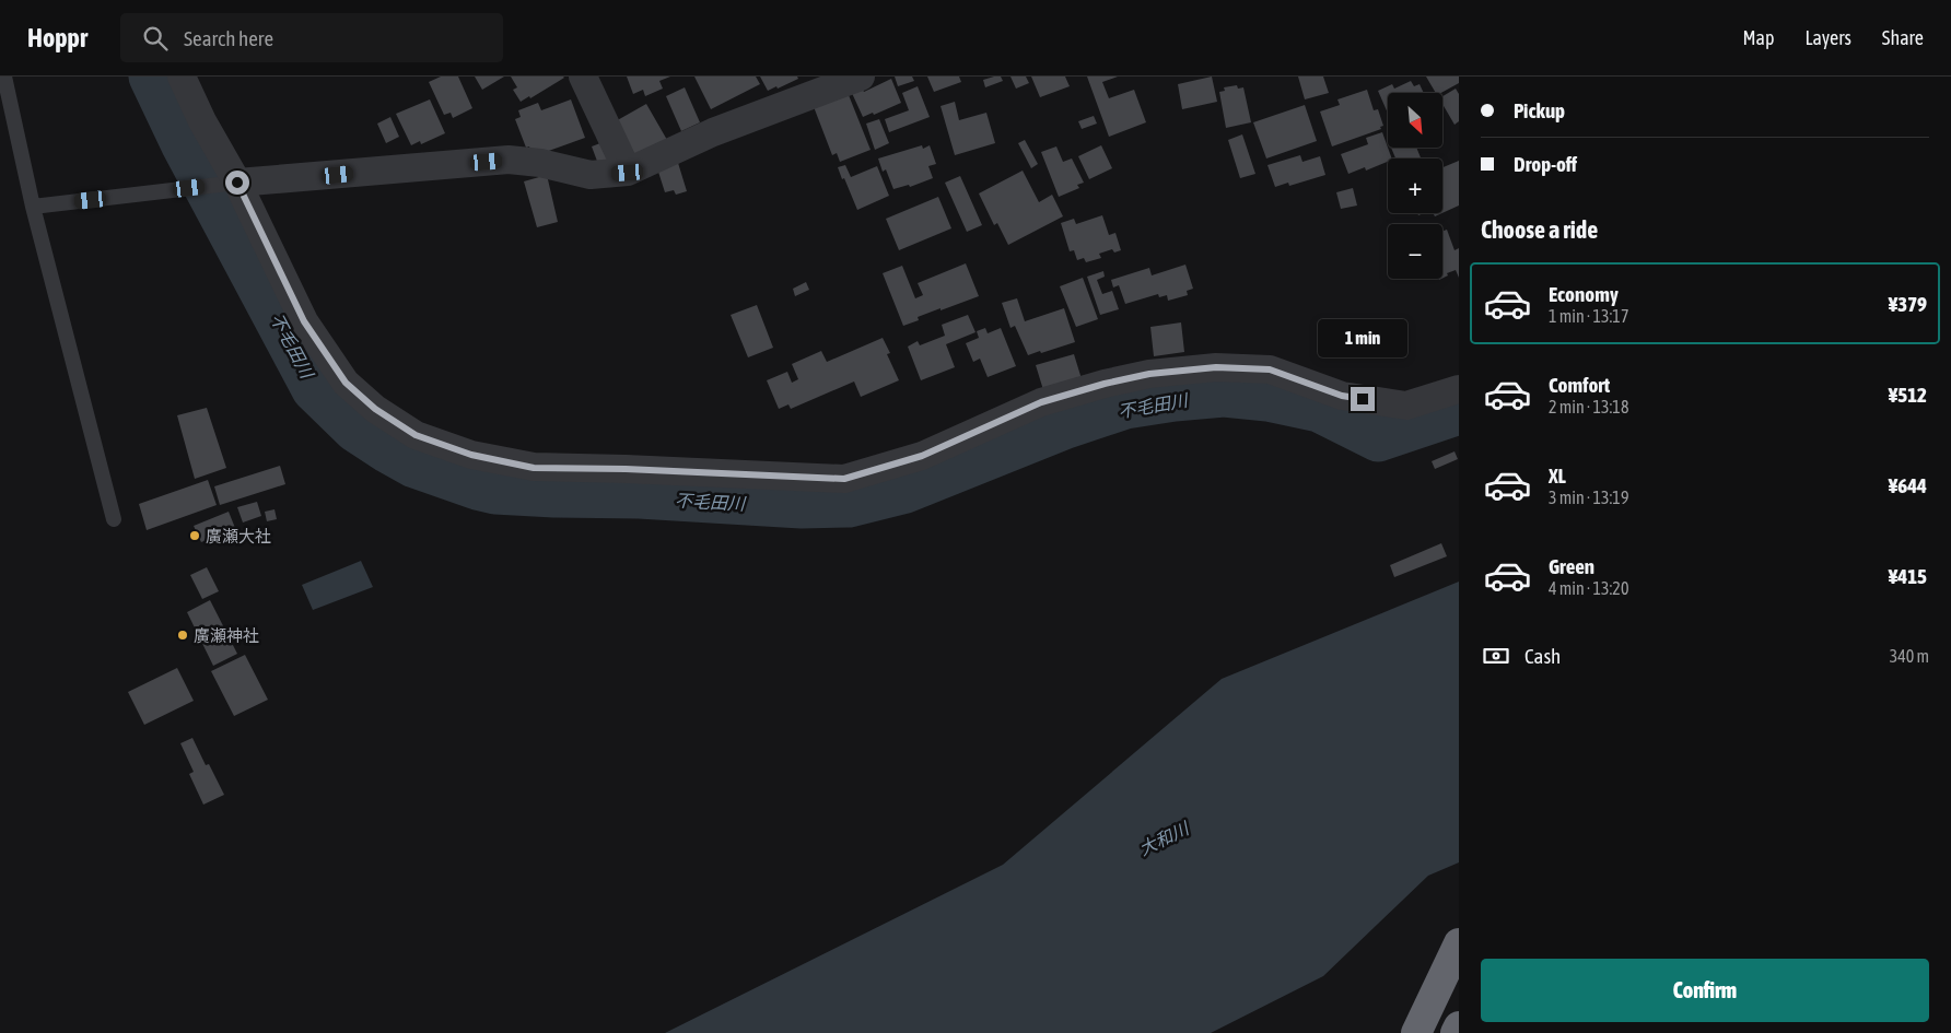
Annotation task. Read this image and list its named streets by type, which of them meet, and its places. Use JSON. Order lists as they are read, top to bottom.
{
  "water": ["不毛田川", "大和川"],
  "places": ["廣瀬大社", "廣瀬神社"],
  "north": "bottom right",
  "page": {
    "header": "Hoppr",
    "search": "Search here",
    "nav": ["Map", "Layers", "Share"],
    "banner": ["Pickup", "Drop-off"],
    "map_buttons": ["+", "−"],
    "heading": "Choose a ride",
    "list": [
      {
        "name": "Economy",
        "note": "1 min · 13:17",
        "value": "¥379"
      },
      {
        "name": "Comfort",
        "note": "2 min · 13:18",
        "value": "¥512"
      },
      {
        "name": "XL",
        "note": "3 min · 13:19",
        "value": "¥644"
      },
      {
        "name": "Green",
        "note": "4 min · 13:20",
        "value": "¥415"
      }
    ],
    "bubble": "1 min",
    "pay": ["Cash", "340 m"],
    "buttons": "Confirm"
  }
}
